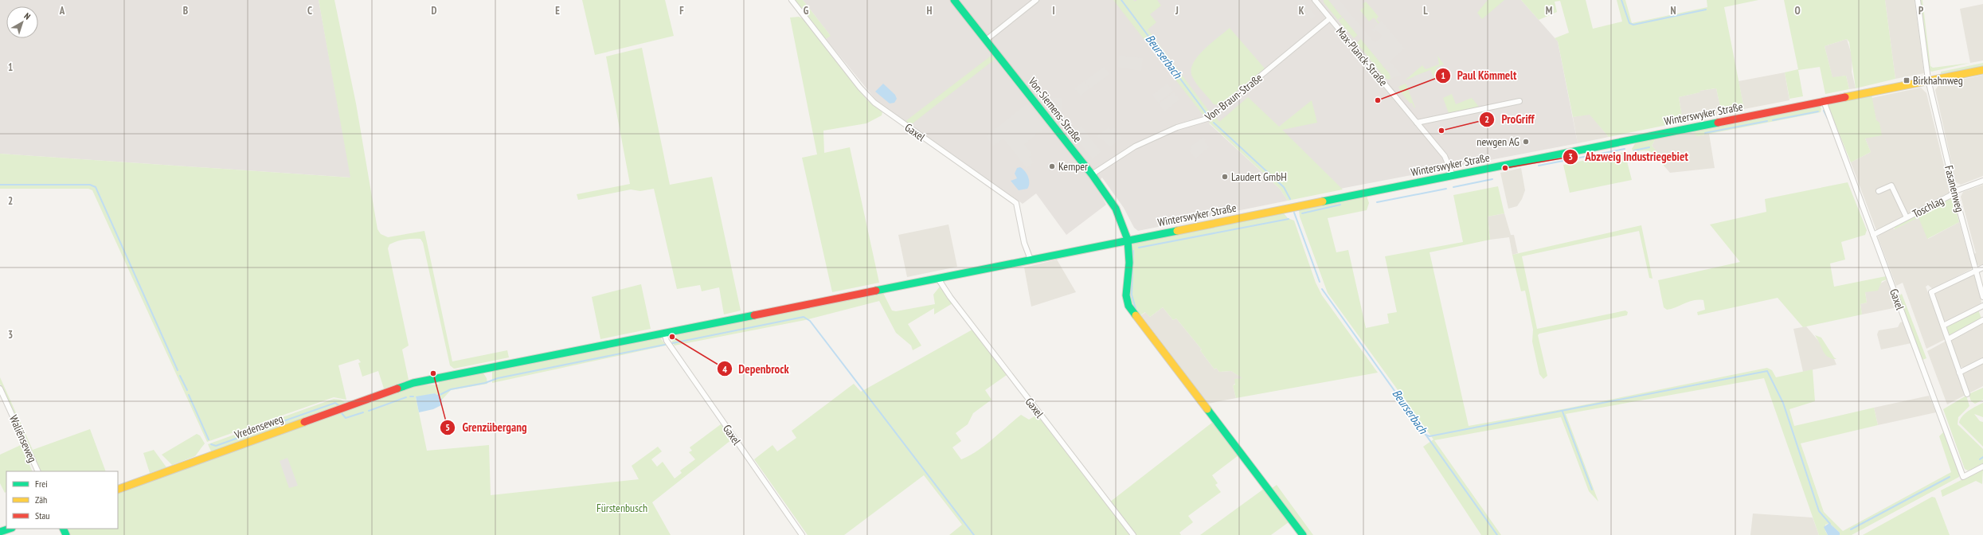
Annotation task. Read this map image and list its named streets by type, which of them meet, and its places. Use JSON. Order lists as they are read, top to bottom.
{
  "streets": {
    "street": [
      "Max-Planck-Straße",
      "Von-Braun-Straße",
      "Von-Siemens-Straße",
      "Winterswyker Straße",
      "Gaxel",
      "Fasanenweg",
      "Toschlag",
      "Vredenseweg",
      "Waliënseweg"
    ]
  },
  "crossings": [
    ["Max-Planck-Straße", "Von-Braun-Straße"],
    ["Max-Planck-Straße", "Winterswyker Straße"],
    ["Von-Braun-Straße", "Von-Siemens-Straße"],
    ["Von-Siemens-Straße", "Winterswyker Straße"],
    ["Winterswyker Straße", "Gaxel"],
    ["Winterswyker Straße", "Fasanenweg"],
    ["Winterswyker Straße", "Vredenseweg"],
    ["Gaxel", "Toschlag"],
    ["Gaxel", "Vredenseweg"],
    ["Fasanenweg", "Toschlag"]
  ],
  "water": ["Beurserbach"],
  "parks": ["Fürstenbusch"],
  "places": {
    "transit": ["Birkhahnweg"],
    "other": [
      "Paul Kömmelt",
      "ProGriff",
      "newgen AG",
      "Kemper",
      "Abzweig Industriegebiet",
      "Laudert GmbH",
      "Depenbrock",
      "Grenzübergang"
    ]
  },
  "legend": ["Frei", "Zäh", "Stau"],
  "north": "top right",
  "grid": {
    "columns": [
      "A",
      "B",
      "C",
      "D",
      "E",
      "F",
      "G",
      "H",
      "I",
      "J",
      "K",
      "L",
      "M",
      "N",
      "O",
      "P"
    ],
    "rows": ["1", "2", "3"]
  }
}
